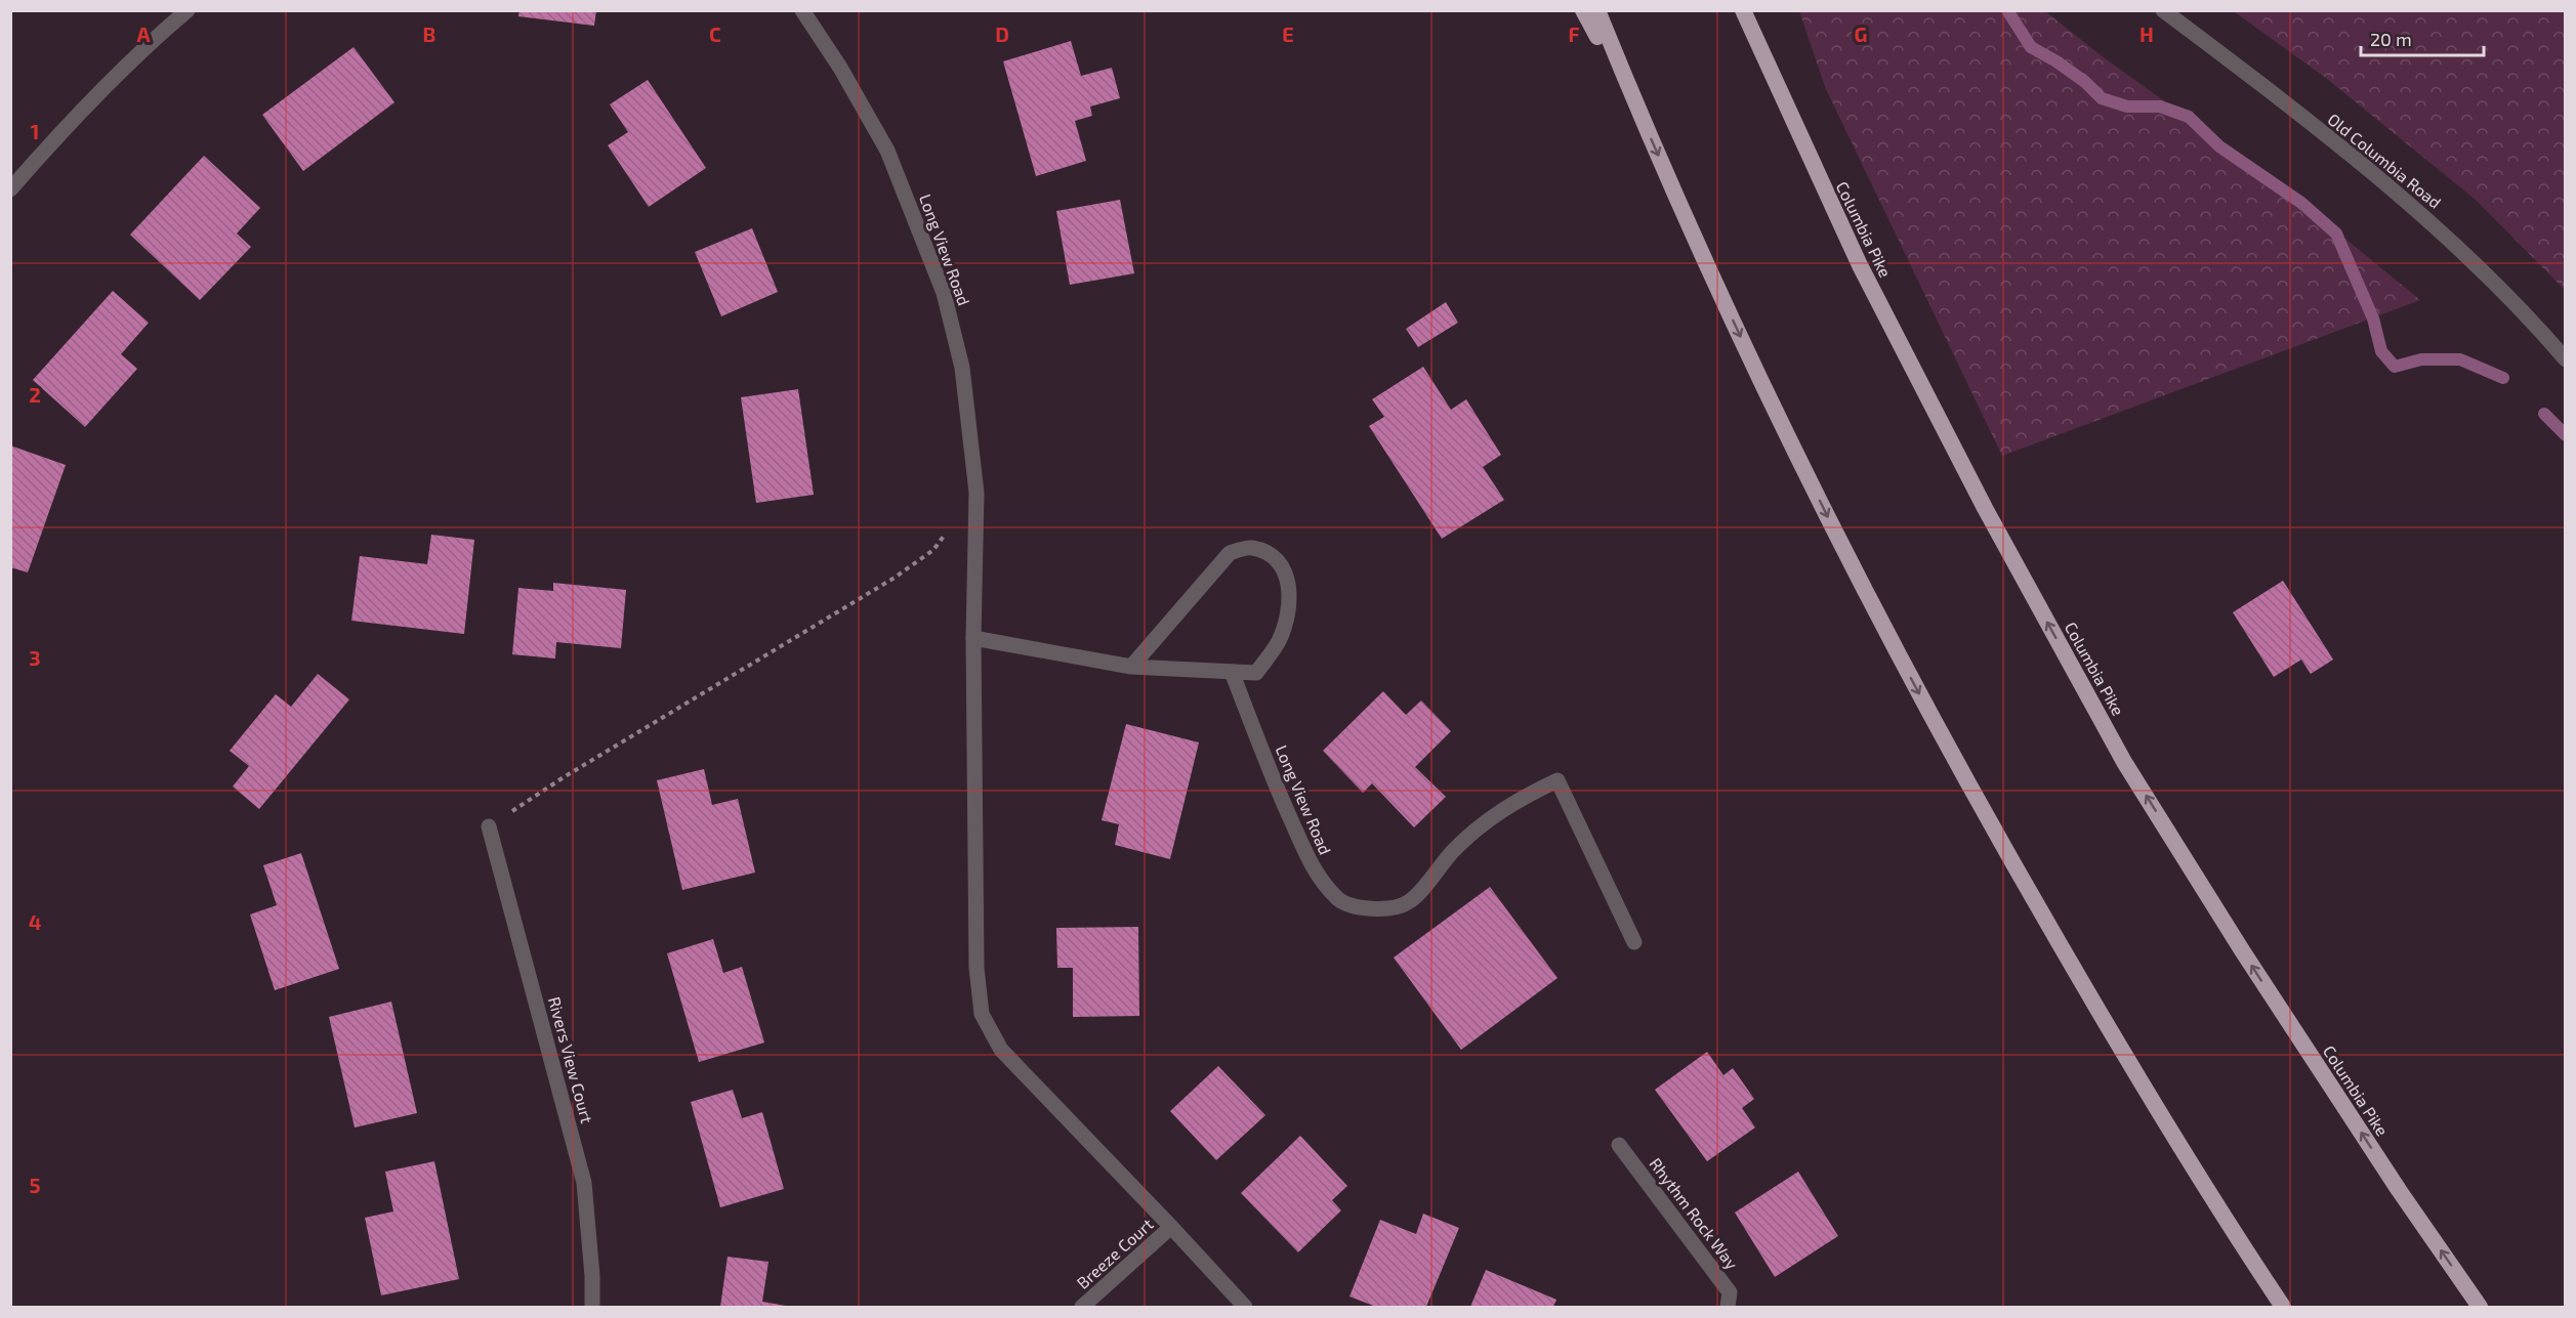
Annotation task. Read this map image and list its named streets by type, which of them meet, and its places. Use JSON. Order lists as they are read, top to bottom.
{
  "streets": {
    "highway": ["Columbia Pike"],
    "street": [
      "Old Columbia Road",
      "Long View Road",
      "Rivers View Court",
      "Rhythm Rock Way",
      "Breeze Court"
    ]
  },
  "crossings": [
    ["Long View Road", "Breeze Court"]
  ],
  "scale_bar": "20 m",
  "grid": {
    "columns": [
      "A",
      "B",
      "C",
      "D",
      "E",
      "F",
      "G",
      "H"
    ],
    "rows": [
      "1",
      "2",
      "3",
      "4",
      "5"
    ]
  }
}
